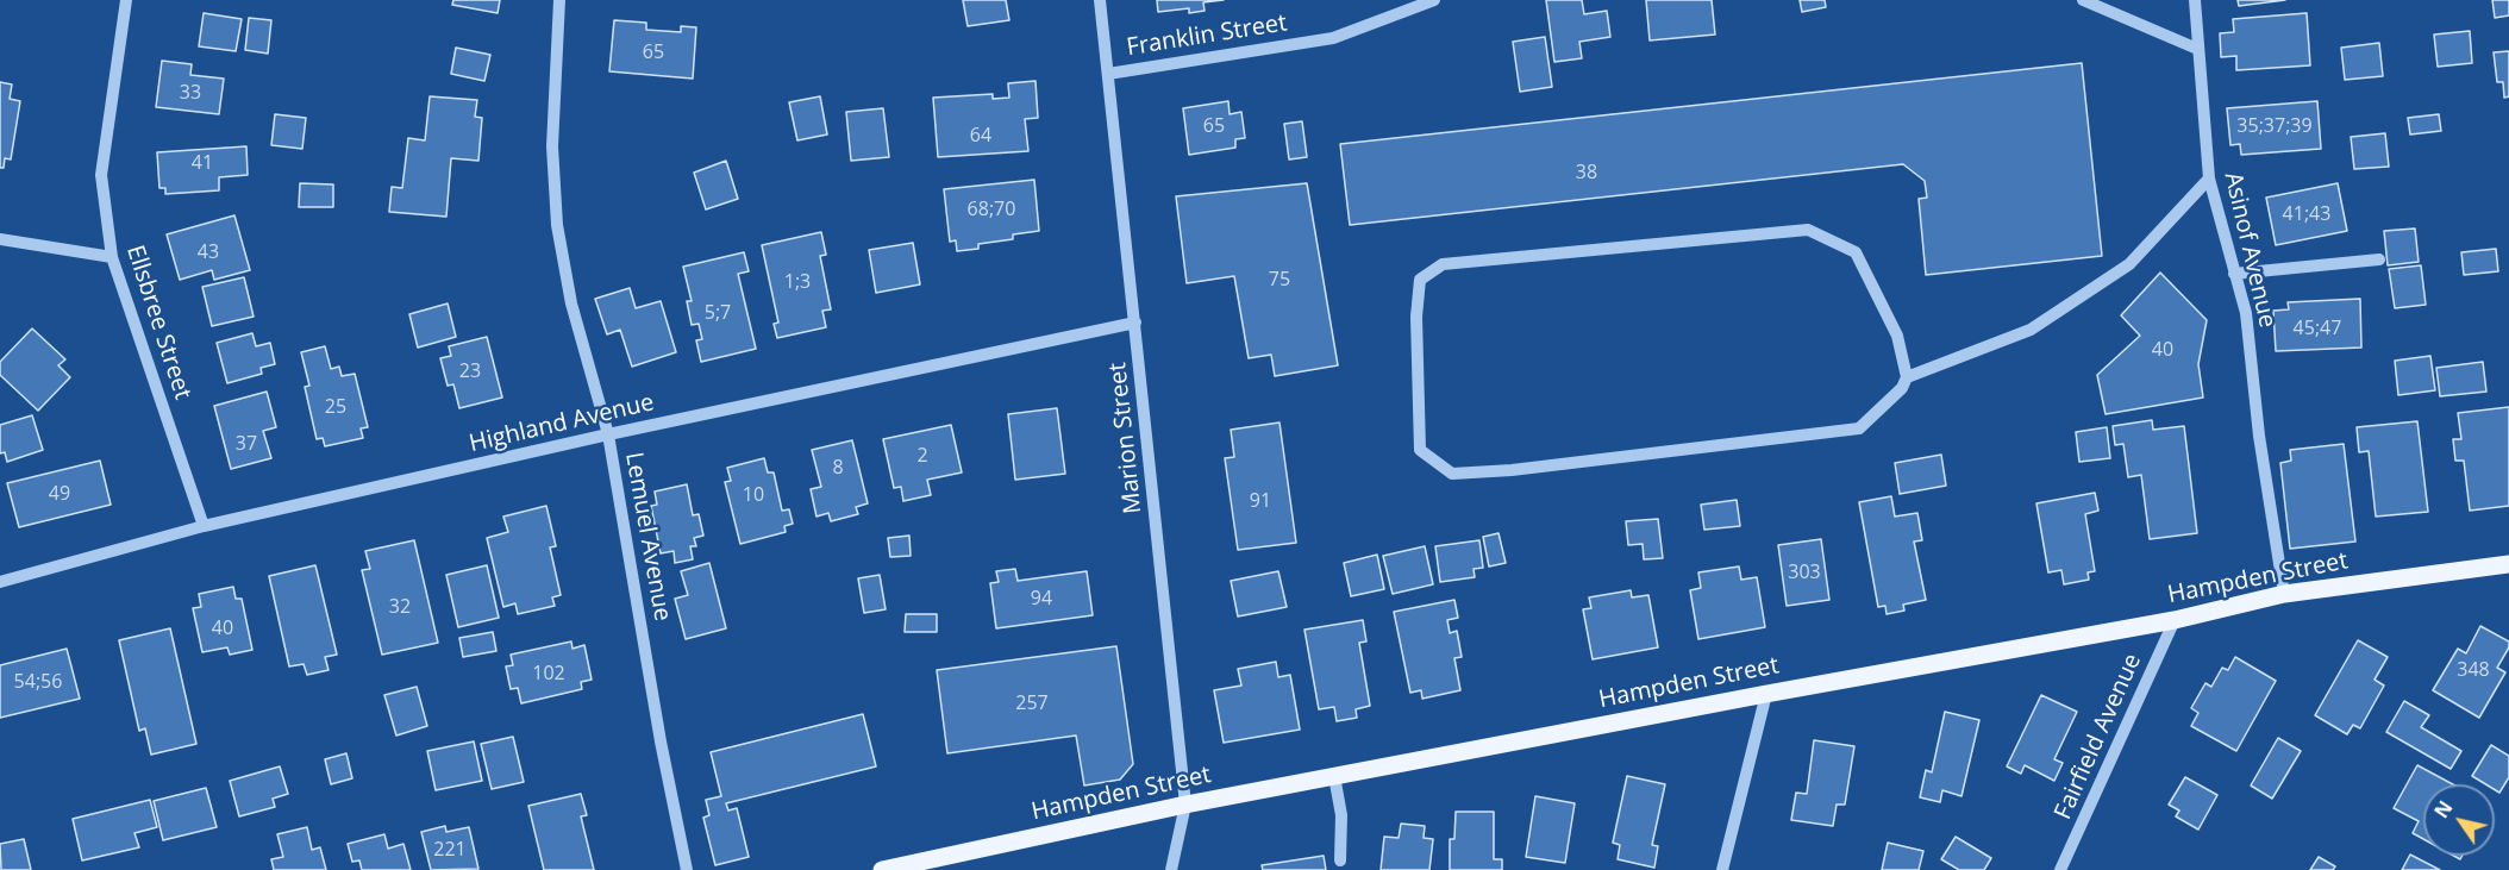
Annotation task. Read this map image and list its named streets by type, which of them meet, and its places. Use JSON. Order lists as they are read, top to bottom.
{
  "streets": {
    "main road": ["Hampden Street"],
    "street": [
      "Franklin Street",
      "Asinof Avenue",
      "Ellsbree Street",
      "Highland Avenue",
      "Marion Street",
      "Lemuel Avenue",
      "Fairfield Avenue"
    ]
  },
  "crossings": [
    ["Franklin Street", "Marion Street"],
    ["Asinof Avenue", "Hampden Street"],
    ["Ellsbree Street", "Highland Avenue"],
    ["Highland Avenue", "Marion Street"],
    ["Highland Avenue", "Lemuel Avenue"],
    ["Marion Street", "Hampden Street"],
    ["Hampden Street", "Fairfield Avenue"]
  ],
  "house_numbers": [
    "65",
    "33",
    "65",
    "35;37;39",
    "64",
    "41",
    "38",
    "68;70",
    "41;43",
    "43",
    "75",
    "1;3",
    "5;7",
    "45;47",
    "40",
    "23",
    "25",
    "37",
    "2",
    "8",
    "49",
    "10",
    "91",
    "303",
    "94",
    "32",
    "40",
    "348",
    "102",
    "54;56",
    "257",
    "221"
  ],
  "north": "top left"
}
